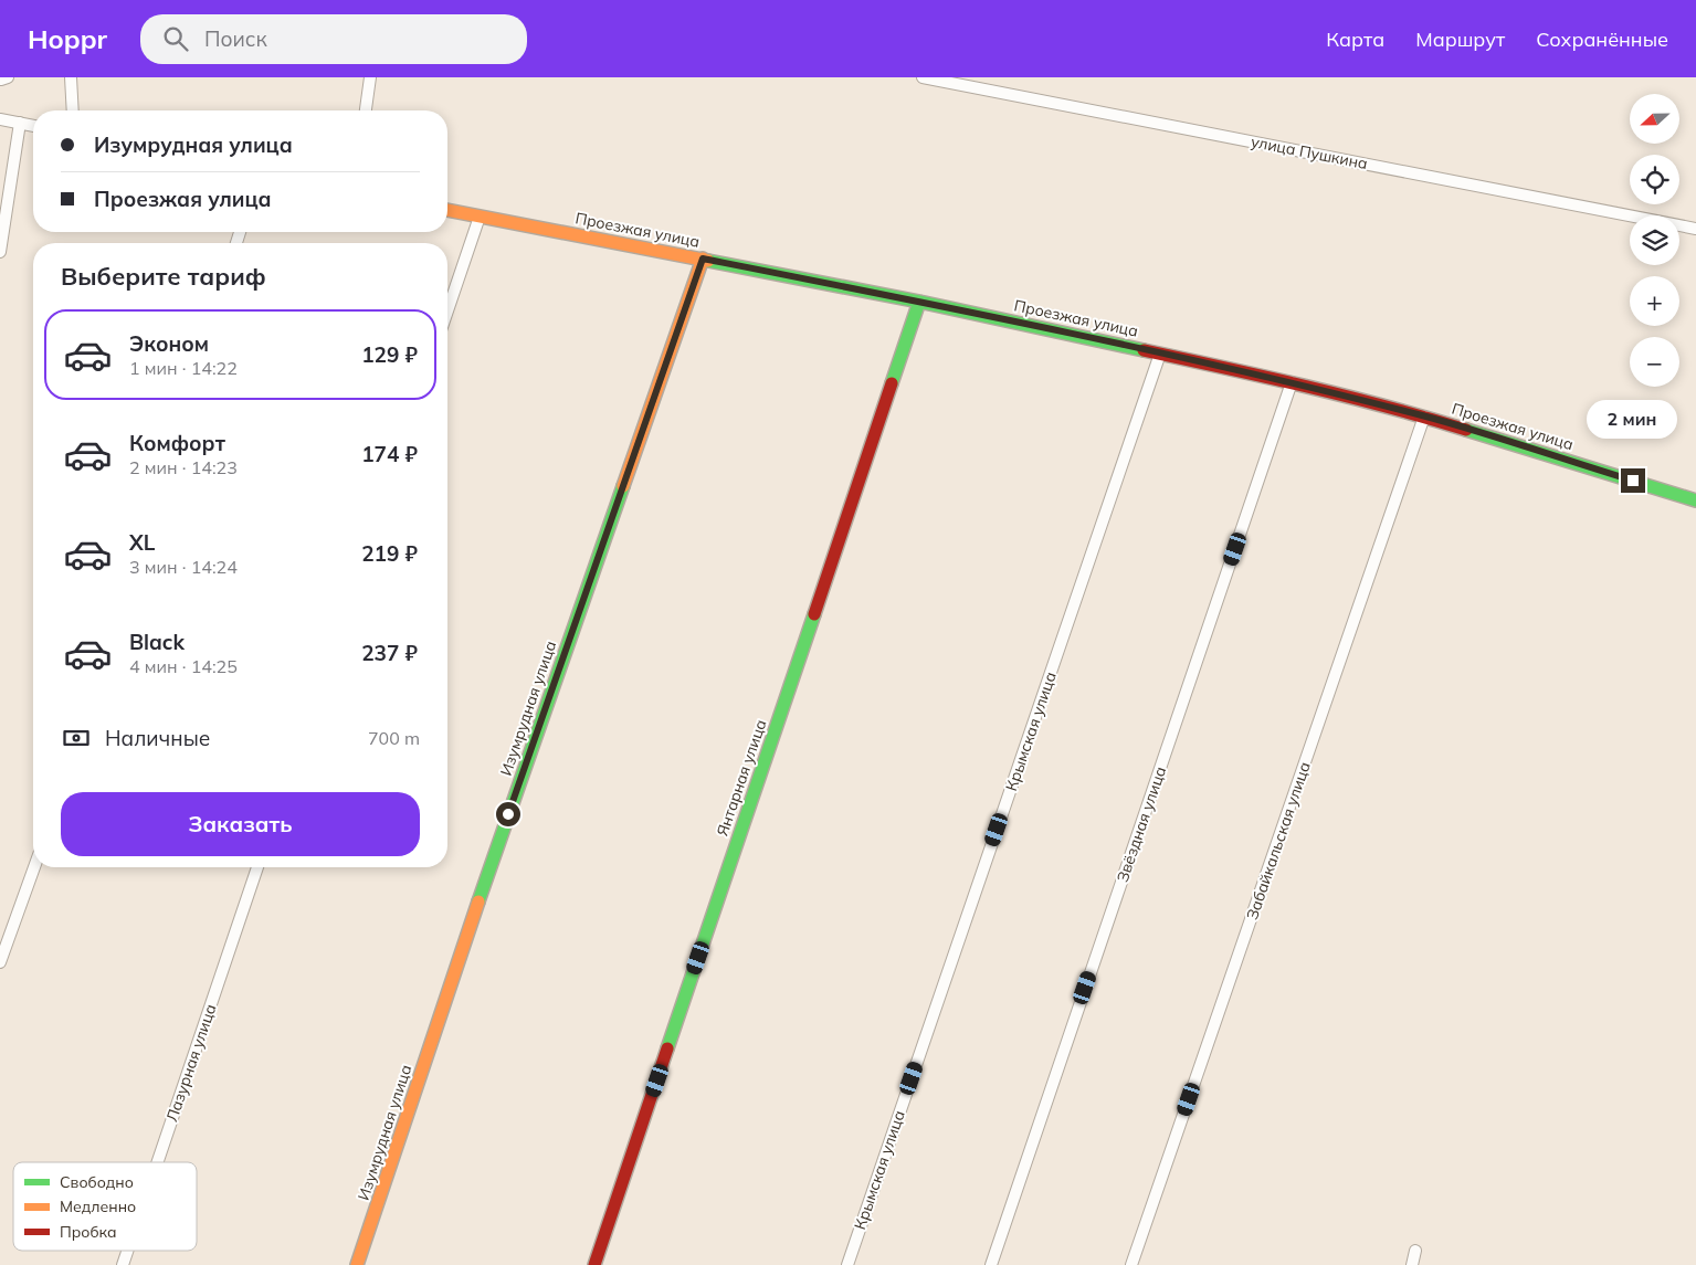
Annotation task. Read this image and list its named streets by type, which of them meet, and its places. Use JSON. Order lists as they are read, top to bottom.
{
  "streets": {
    "street": [
      "улица Пушкина",
      "Проезжая улица",
      "Изумрудная улица",
      "Крымская улица",
      "Янтарная улица",
      "Звёздная улица",
      "Забайкальская улица",
      "Лазурная улица"
    ]
  },
  "crossings": [
    ["Проезжая улица", "Изумрудная улица"],
    ["Проезжая улица", "Крымская улица"],
    ["Проезжая улица", "Янтарная улица"],
    ["Проезжая улица", "Звёздная улица"],
    ["Проезжая улица", "Забайкальская улица"]
  ],
  "legend": ["Свободно", "Медленно", "Пробка"],
  "north": "left",
  "page": {
    "header": "Hoppr",
    "search": "Поиск",
    "nav": ["Карта", "Маршрут", "Сохранённые"],
    "map_buttons": ["+", "−"],
    "banner": ["Изумрудная улица", "Проезжая улица"],
    "heading": "Выберите тариф",
    "list": [
      {
        "name": "Эконом",
        "note": "1 мин · 14:22",
        "value": "129 ₽"
      },
      {
        "name": "Комфорт",
        "note": "2 мин · 14:23",
        "value": "174 ₽"
      },
      {
        "name": "XL",
        "note": "3 мин · 14:24",
        "value": "219 ₽"
      },
      {
        "name": "Black",
        "note": "4 мин · 14:25",
        "value": "237 ₽"
      }
    ],
    "bubble": "2 мин",
    "pay": ["Наличные", "700 m"],
    "buttons": "Заказать"
  }
}
